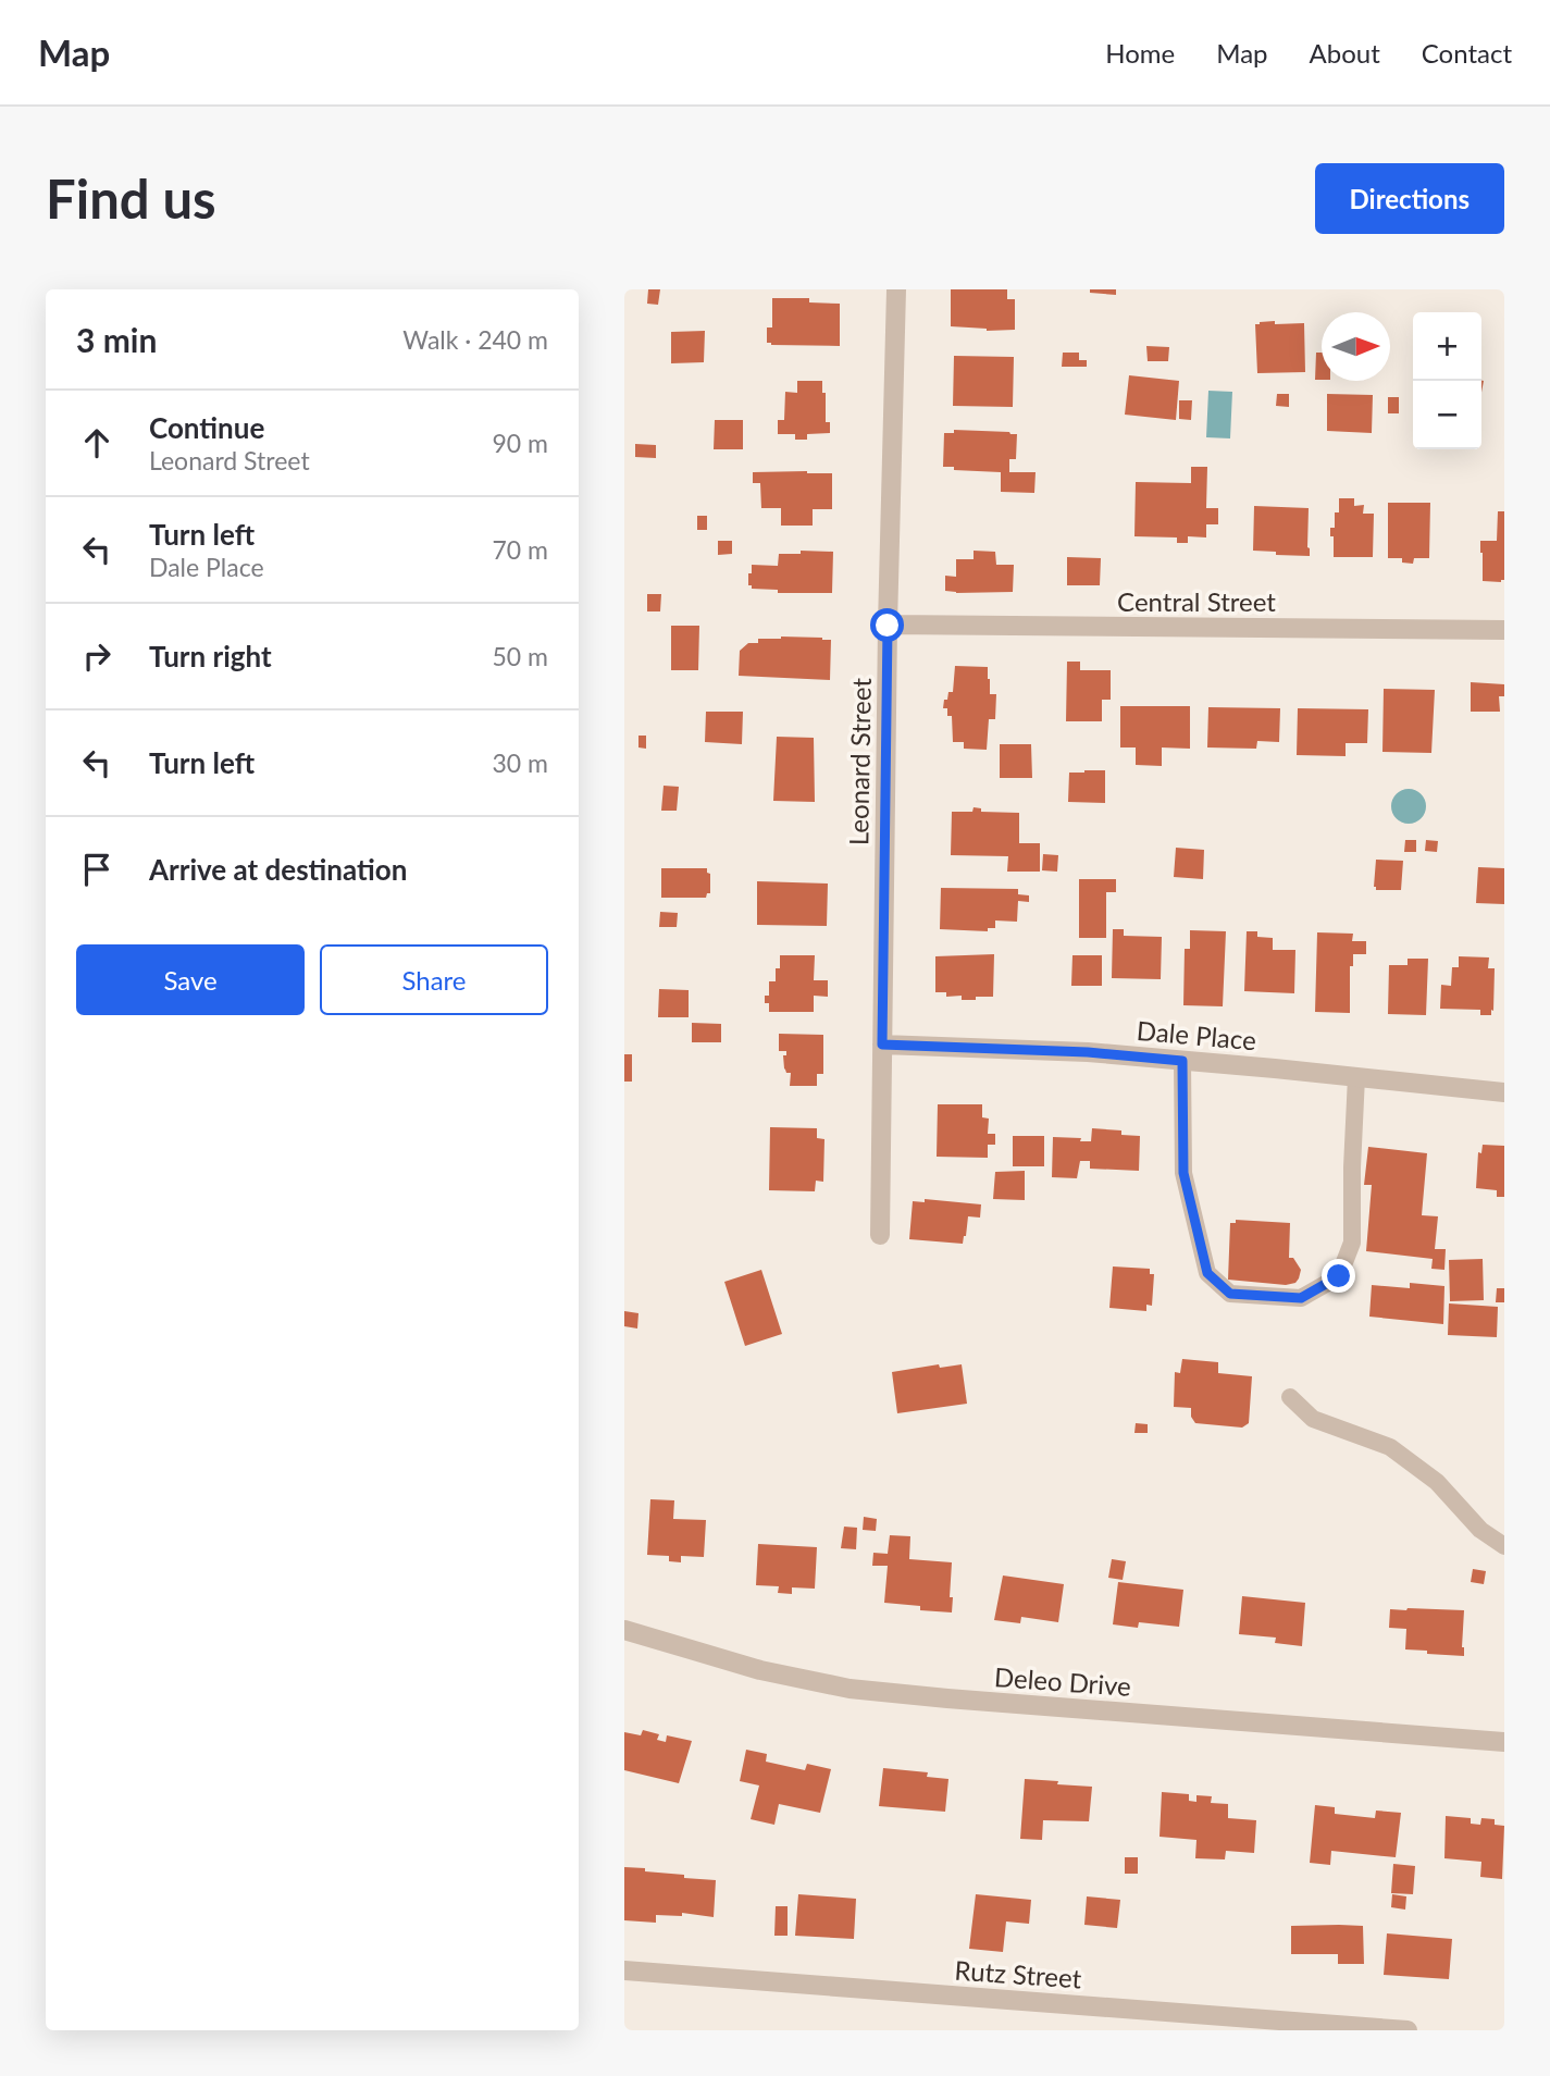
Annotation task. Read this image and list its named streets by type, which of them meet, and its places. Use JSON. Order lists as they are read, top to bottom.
{
  "streets": {
    "street": [
      "Central Street",
      "Leonard Street",
      "Dale Place",
      "Deleo Drive",
      "Rutz Street"
    ]
  },
  "crossings": [
    ["Central Street", "Leonard Street"],
    ["Leonard Street", "Dale Place"]
  ],
  "north": "right",
  "page": {
    "header": "Map",
    "nav": [
      "Home",
      "Map",
      "About",
      "Contact"
    ],
    "buttons": [
      "Directions",
      ["Save", "Share"]
    ],
    "title": "Find us",
    "heading": ["3 min", "Walk · 240 m"],
    "map_buttons": ["+", "−"],
    "list": [
      ["Continue", "Leonard Street", "90 m"],
      ["Turn left", "Dale Place", "70 m"],
      ["Turn right", "50 m"],
      ["Turn left", "30 m"],
      "Arrive at destination"
    ]
  }
}
